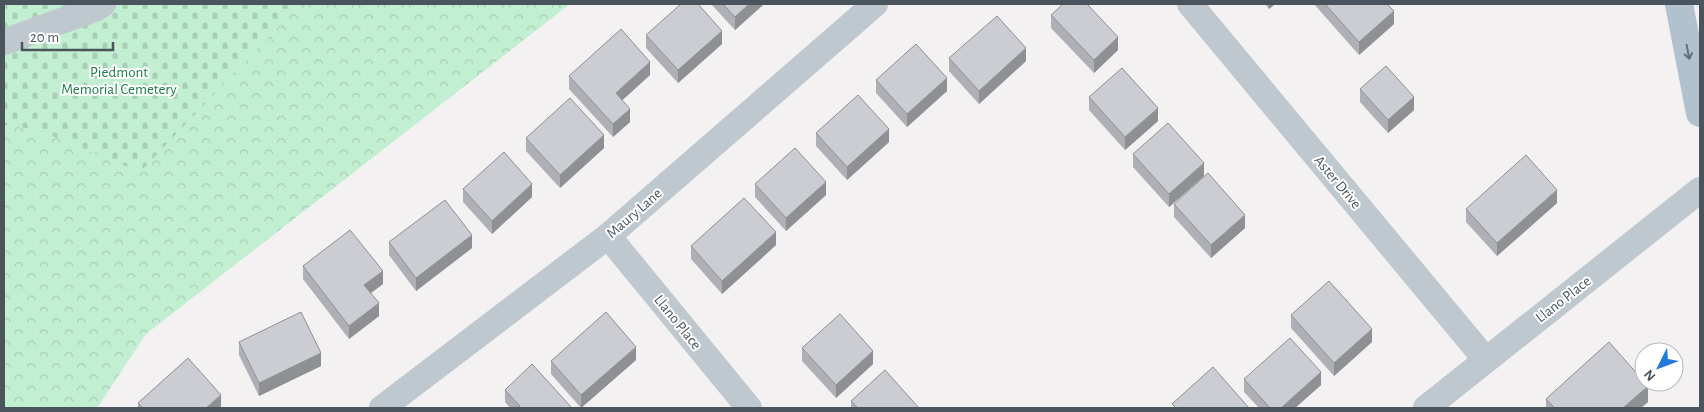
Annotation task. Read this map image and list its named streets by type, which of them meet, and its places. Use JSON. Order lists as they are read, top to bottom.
{
  "streets": {
    "street": ["Aster Drive", "Maury Lane", "Llano Place"]
  },
  "crossings": [
    ["Aster Drive", "Llano Place"],
    ["Maury Lane", "Llano Place"]
  ],
  "parks": ["Piedmont Memorial Cemetery"],
  "scale_bar": "20 m",
  "north": "bottom left"
}
